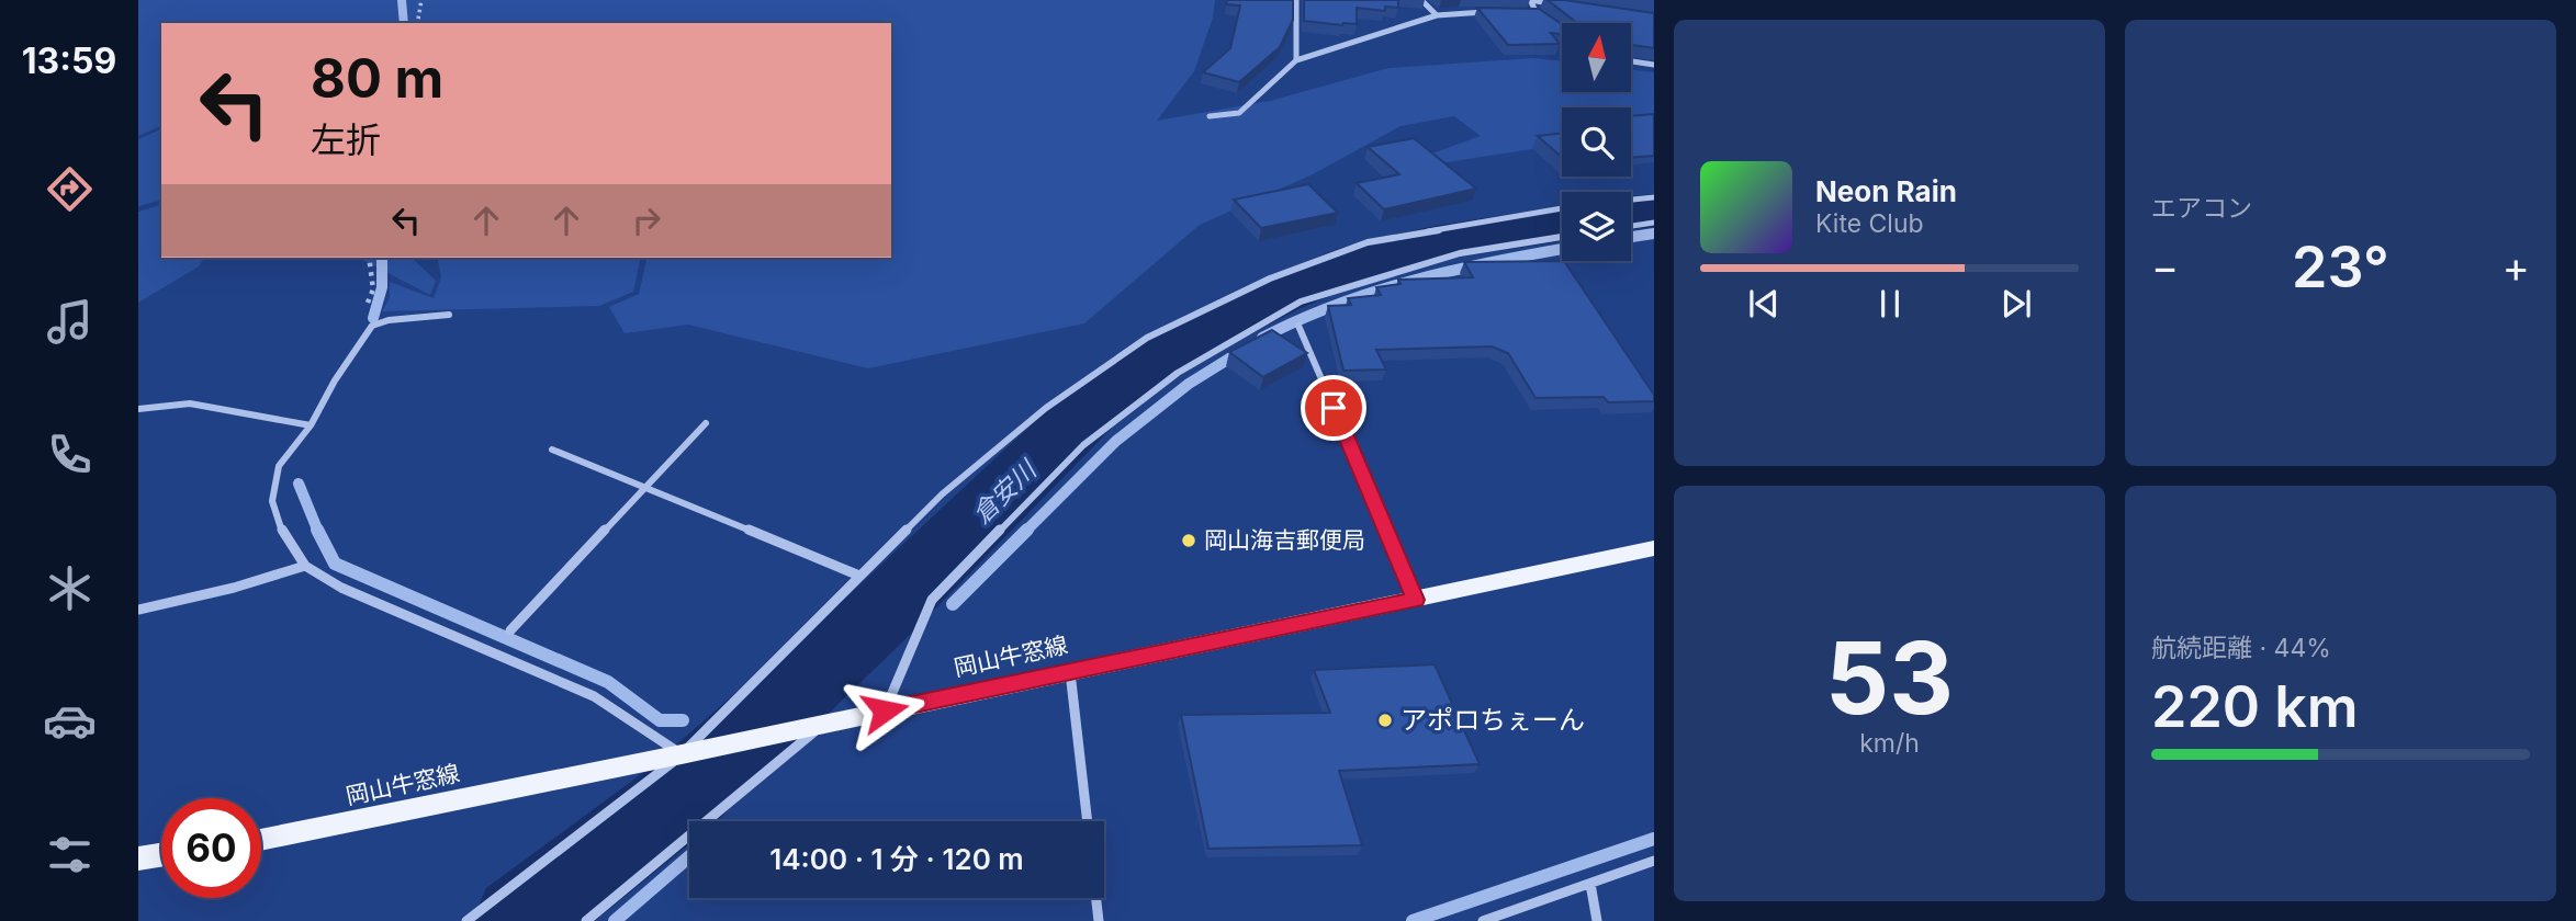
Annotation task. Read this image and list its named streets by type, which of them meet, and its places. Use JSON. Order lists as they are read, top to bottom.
{
  "streets": {
    "main road": ["岡山牛窓線"]
  },
  "water": ["倉安川"],
  "places": ["岡山海吉郵便局", "アポロちぇーん"],
  "north": "top",
  "page": {
    "tabs": "13:59",
    "tile": [
      "エアコン",
      ["53", "km/h"],
      ["航続距離 · 44%", "220 km"]
    ],
    "turn": ["80 m", "左折"],
    "song": ["Neon Rain", "Kite Club"],
    "heat": ["−", "23°", "+"],
    "limit": "60",
    "trip": "14:00 · 1 分 · 120 m"
  }
}
